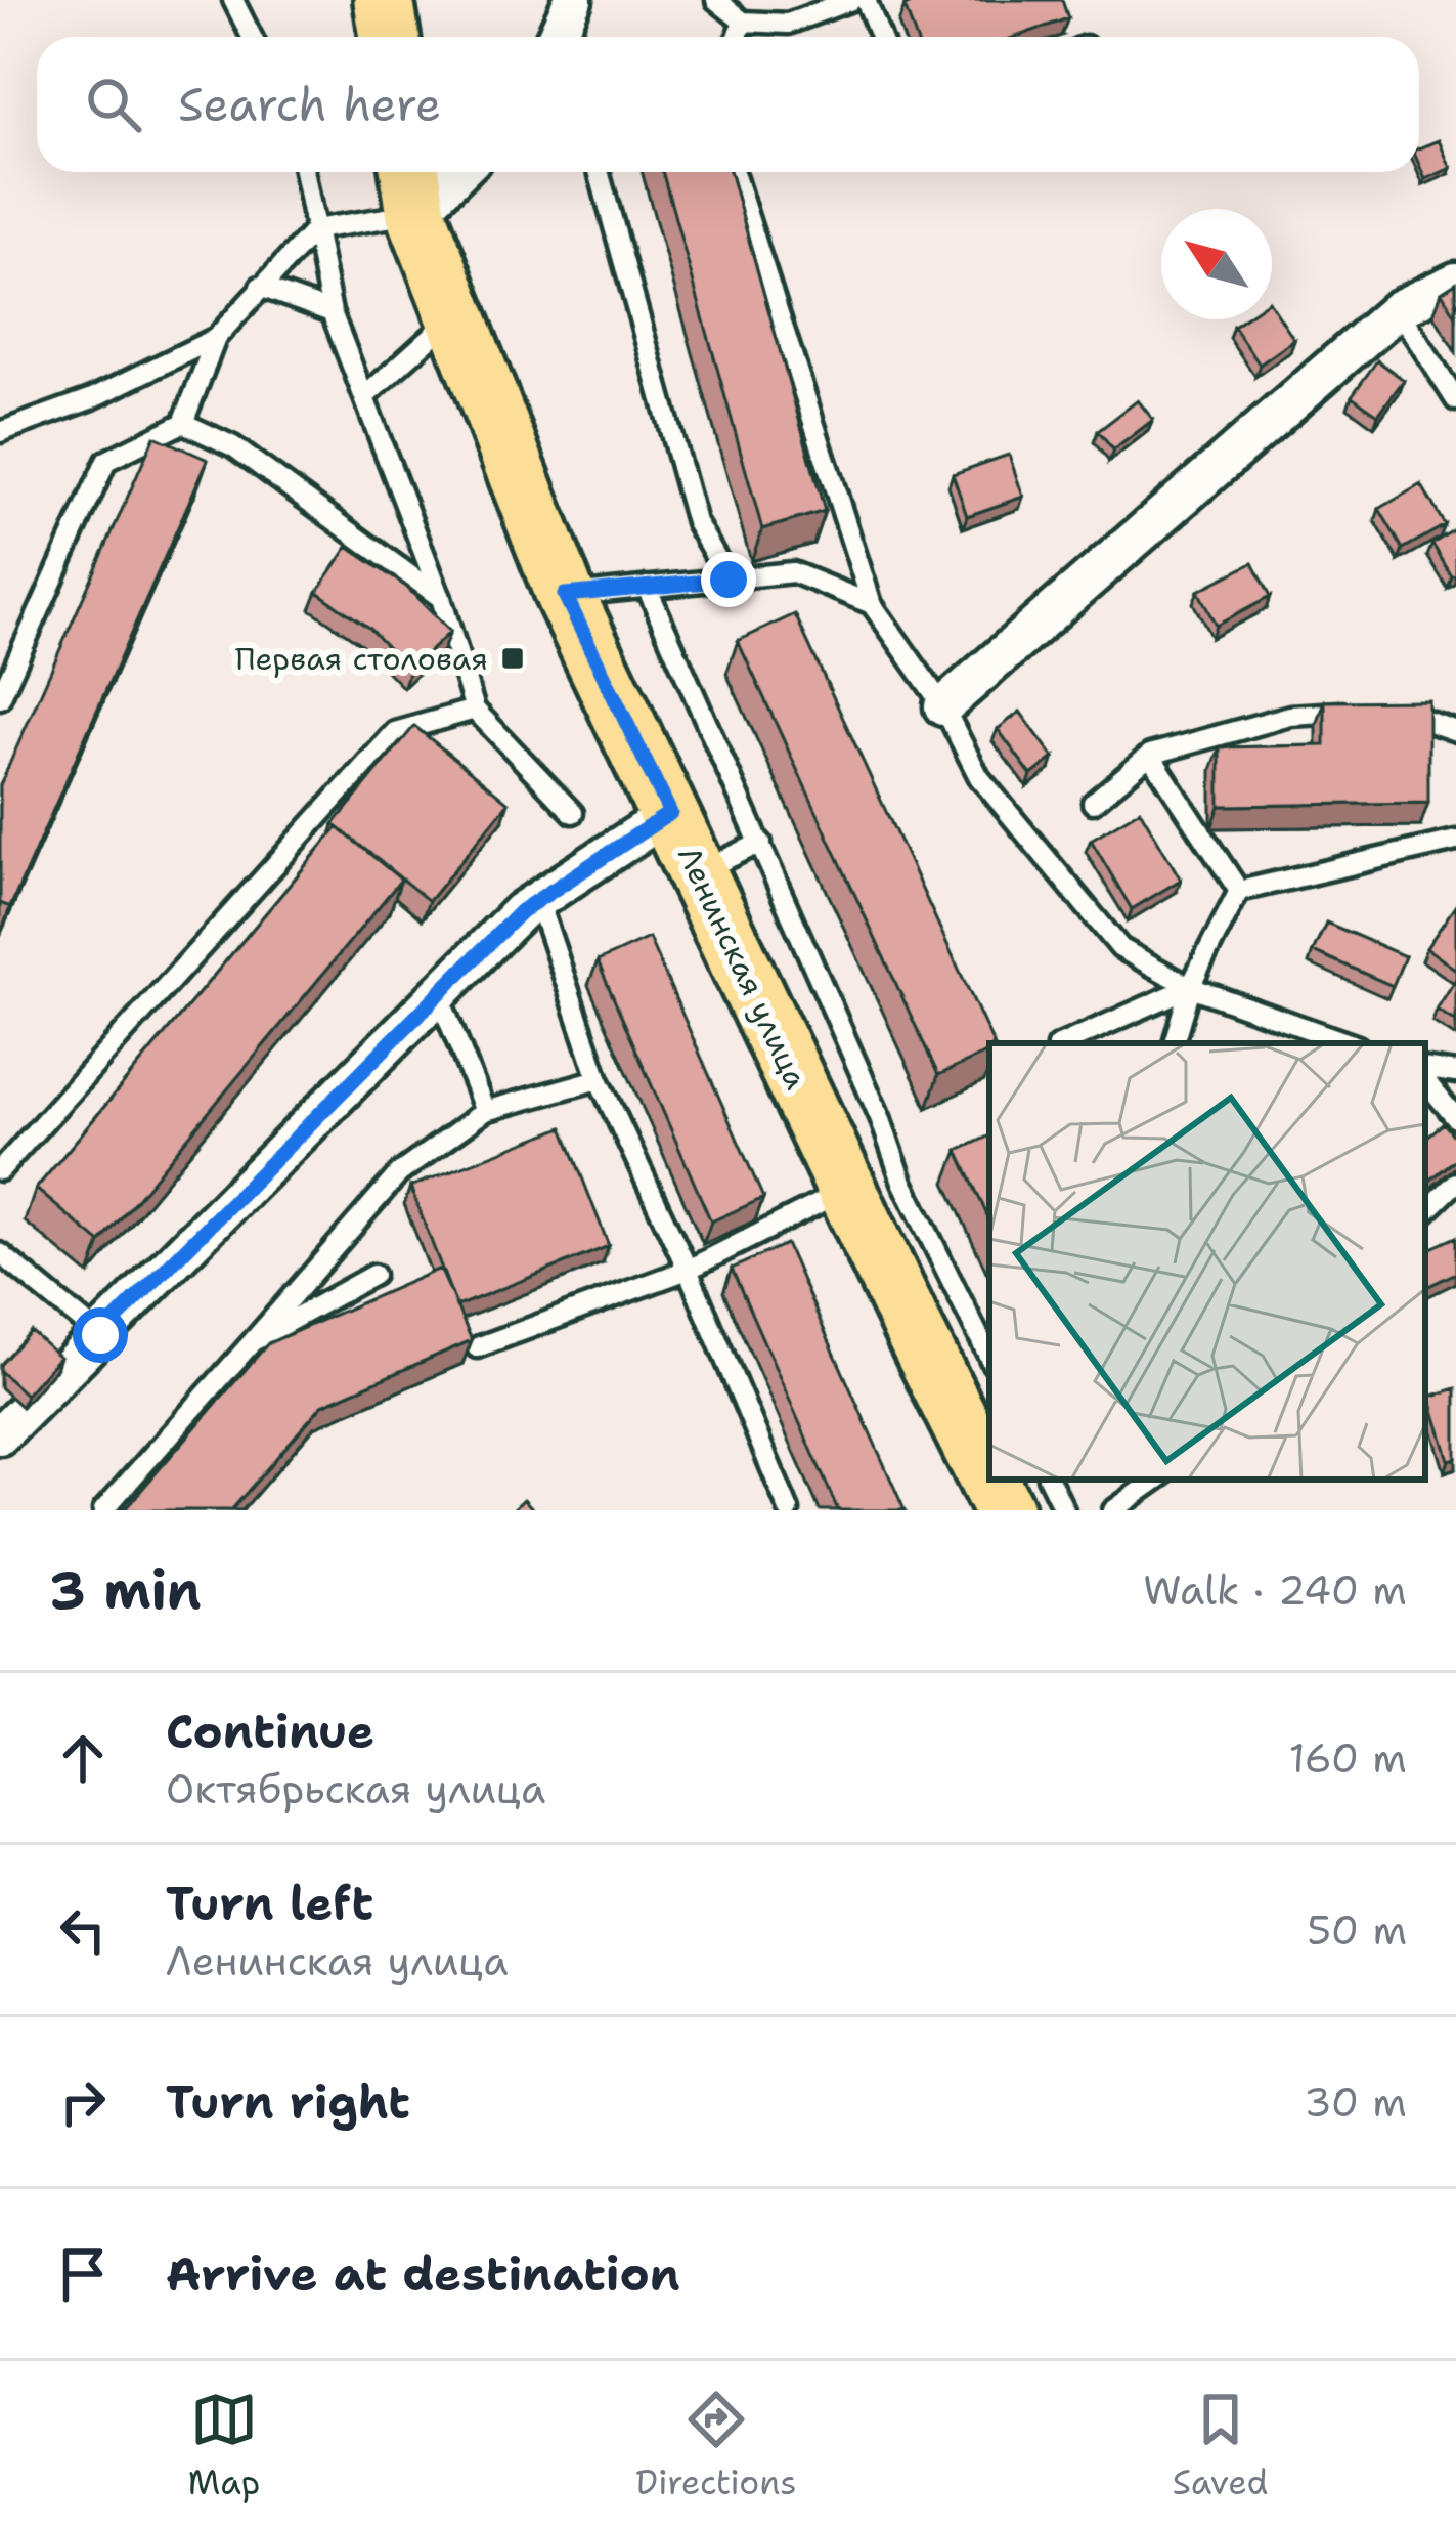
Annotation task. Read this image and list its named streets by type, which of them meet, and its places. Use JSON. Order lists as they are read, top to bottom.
{
  "streets": {
    "main road": ["Ленинская улица"]
  },
  "places": {
    "transit": ["Первая столовая"]
  },
  "north": "top left",
  "page": {
    "search": "Search here",
    "heading": ["3 min", "Walk · 240 m"],
    "list": [
      ["Continue", "Октябрьская улица", "160 m"],
      ["Turn left", "Ленинская улица", "50 m"],
      ["Turn right", "30 m"],
      "Arrive at destination"
    ],
    "nav": ["Map", "Directions", "Saved"]
  }
}
